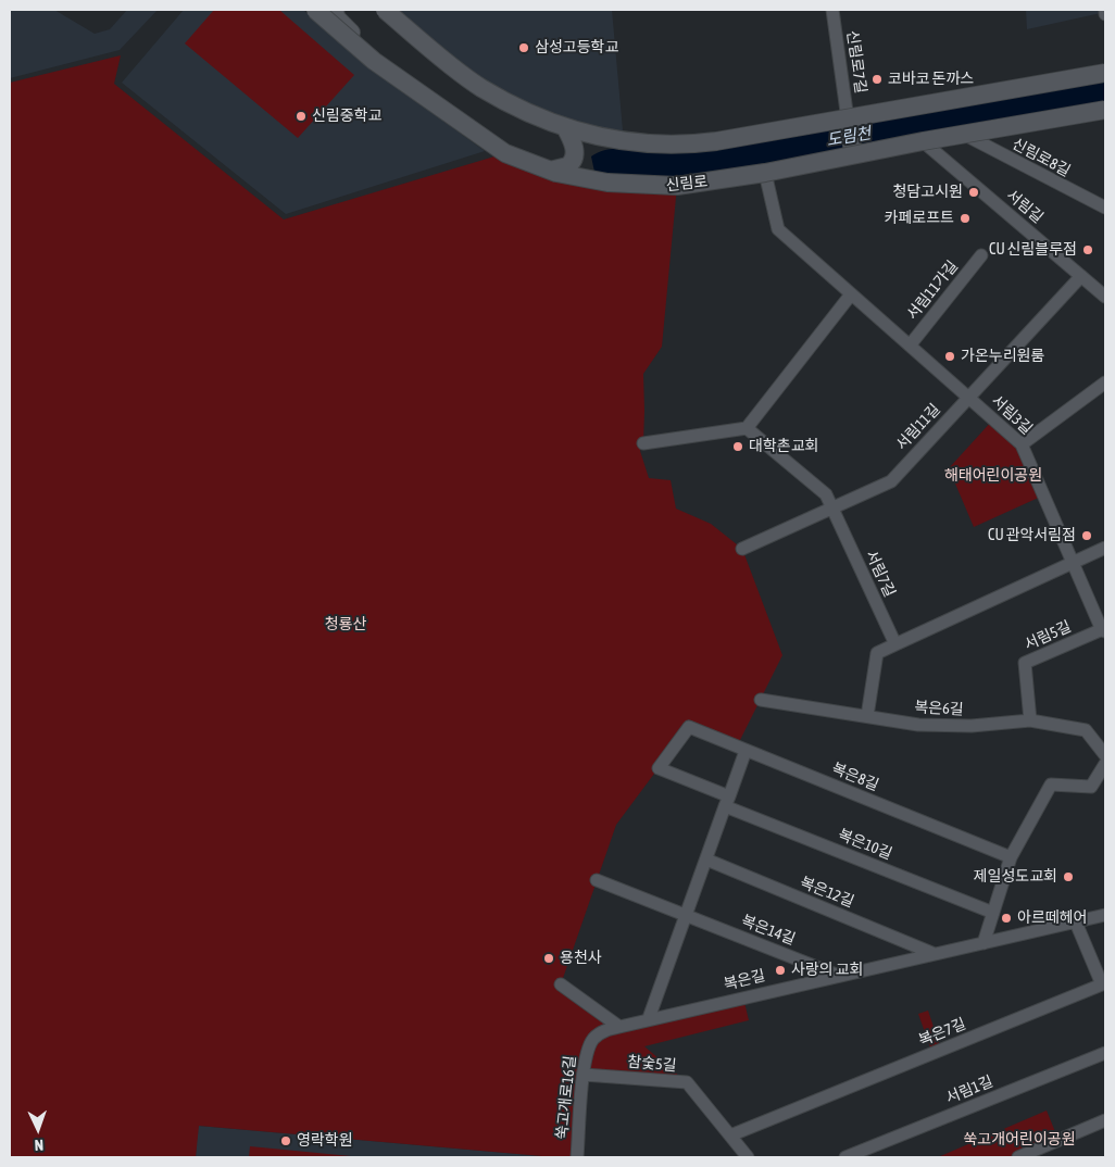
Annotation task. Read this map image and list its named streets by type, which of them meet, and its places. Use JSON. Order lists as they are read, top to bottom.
{
  "streets": {
    "main road": ["신림로"],
    "street": [
      "신림로7길",
      "신림로8길",
      "서림길",
      "서림11가길",
      "서림3길",
      "서림11길",
      "서림7길",
      "서림5길",
      "복은6길",
      "복은8길",
      "복은10길",
      "복은12길",
      "복은14길",
      "복은길",
      "복은7길",
      "참숯5길",
      "서림1길",
      "쑥고개로16길"
    ]
  },
  "crossings": [
    ["신림로8길", "신림로"],
    ["신림로", "서림길"],
    ["신림로", "서림3길"],
    ["서림길", "서림11길"],
    ["서림11가길", "서림3길"],
    ["서림3길", "서림11길"],
    ["서림3길", "서림5길"],
    ["서림11길", "서림7길"],
    ["서림5길", "복은6길"],
    ["복은8길", "복은10길"],
    ["복은12길", "복은길"],
    ["복은14길", "복은길"],
    ["복은길", "복은7길"],
    ["복은길", "쑥고개로16길"],
    ["복은7길", "참숯5길"],
    ["참숯5길", "쑥고개로16길"]
  ],
  "water": ["도림천"],
  "parks": ["해태어린이공원", "청룡산", "쑥고개어린이공원"],
  "places": [
    "삼성고등학교",
    "코바코 돈까스",
    "신림중학교",
    "청담고시원",
    "카페로프트",
    "CU 신림블루점",
    "가온누리원룸",
    "대학촌교회",
    "CU 관악서림점",
    "제일성도교회",
    "아르떼헤어",
    "용천사",
    "사랑의 교회",
    "영락학원"
  ],
  "north": "bottom"
}
